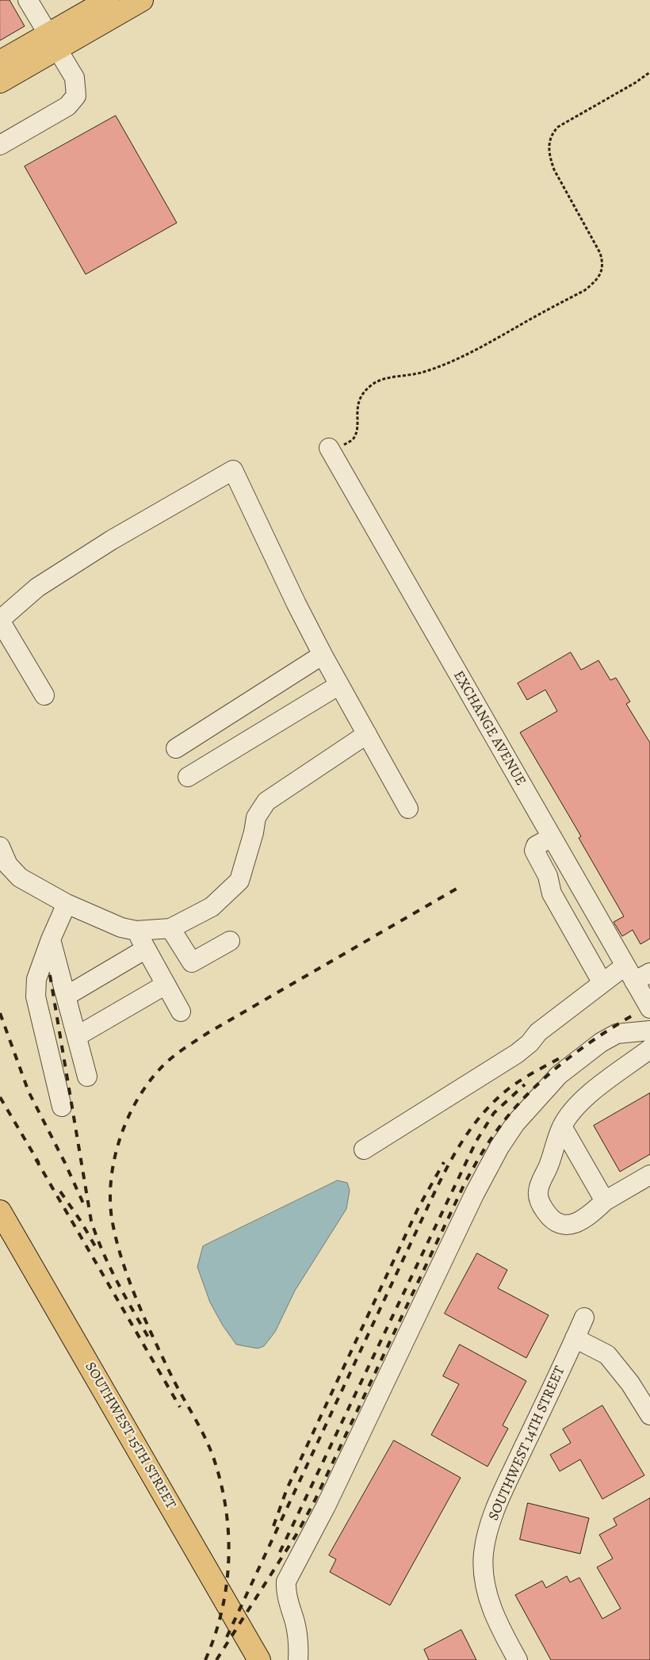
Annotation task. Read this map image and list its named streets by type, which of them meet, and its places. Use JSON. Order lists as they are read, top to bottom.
{
  "streets": {
    "main road": ["SOUTHWEST 15TH STREET"],
    "street": ["EXCHANGE AVENUE", "SOUTHWEST 14TH STREET"]
  }
}
